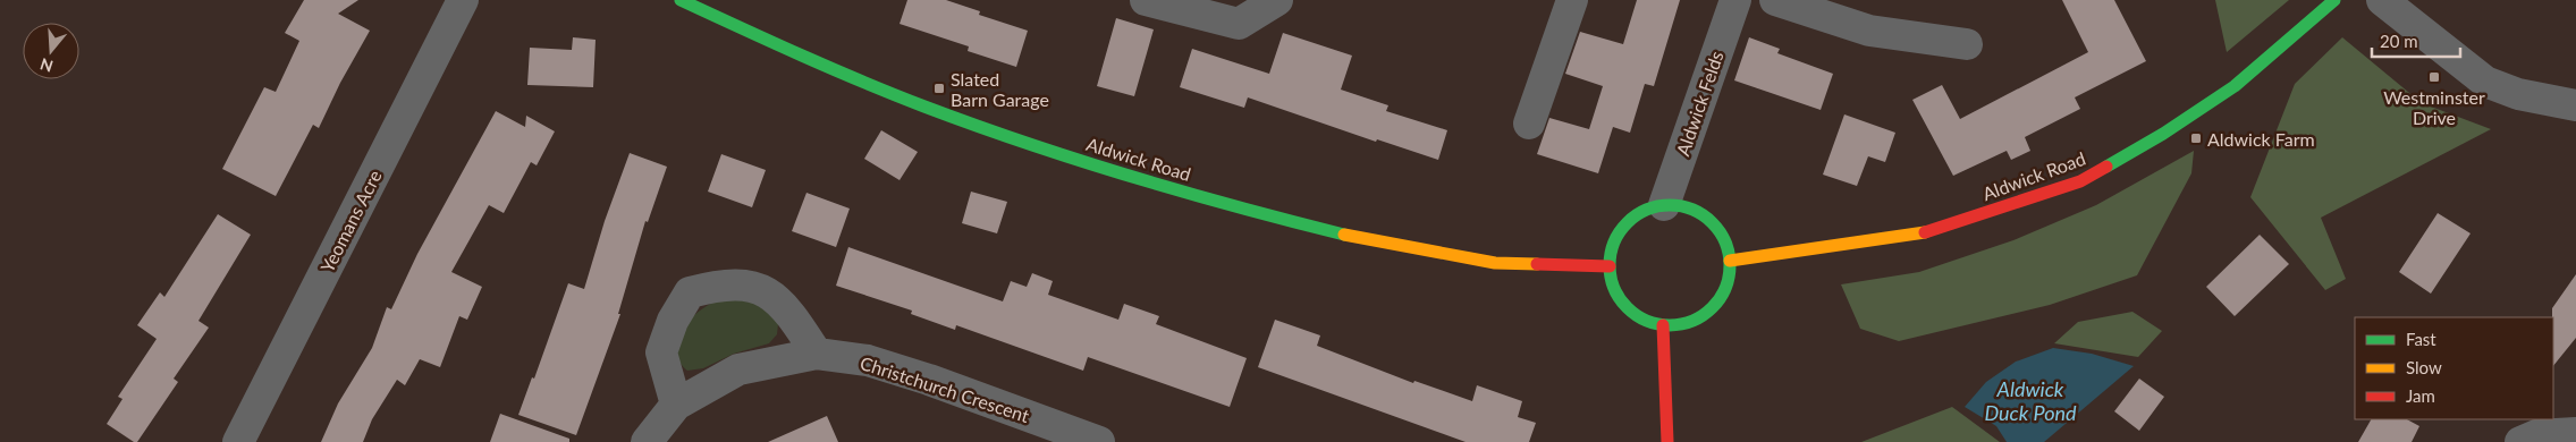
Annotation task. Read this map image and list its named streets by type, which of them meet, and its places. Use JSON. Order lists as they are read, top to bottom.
{
  "streets": {
    "main road": ["Aldwick Road"],
    "street": ["Aldwick Felds", "Yeomans Acre", "Christchurch Crescent"]
  },
  "crossings": [
    ["Aldwick Felds", "Aldwick Road"]
  ],
  "water": ["Aldwick Duck Pond"],
  "places": {
    "transit": ["Westminster Drive", "Slated Barn Garage", "Aldwick Farm"]
  },
  "legend": ["Fast", "Slow", "Jam"],
  "scale_bar": "20 m",
  "north": "bottom"
}
